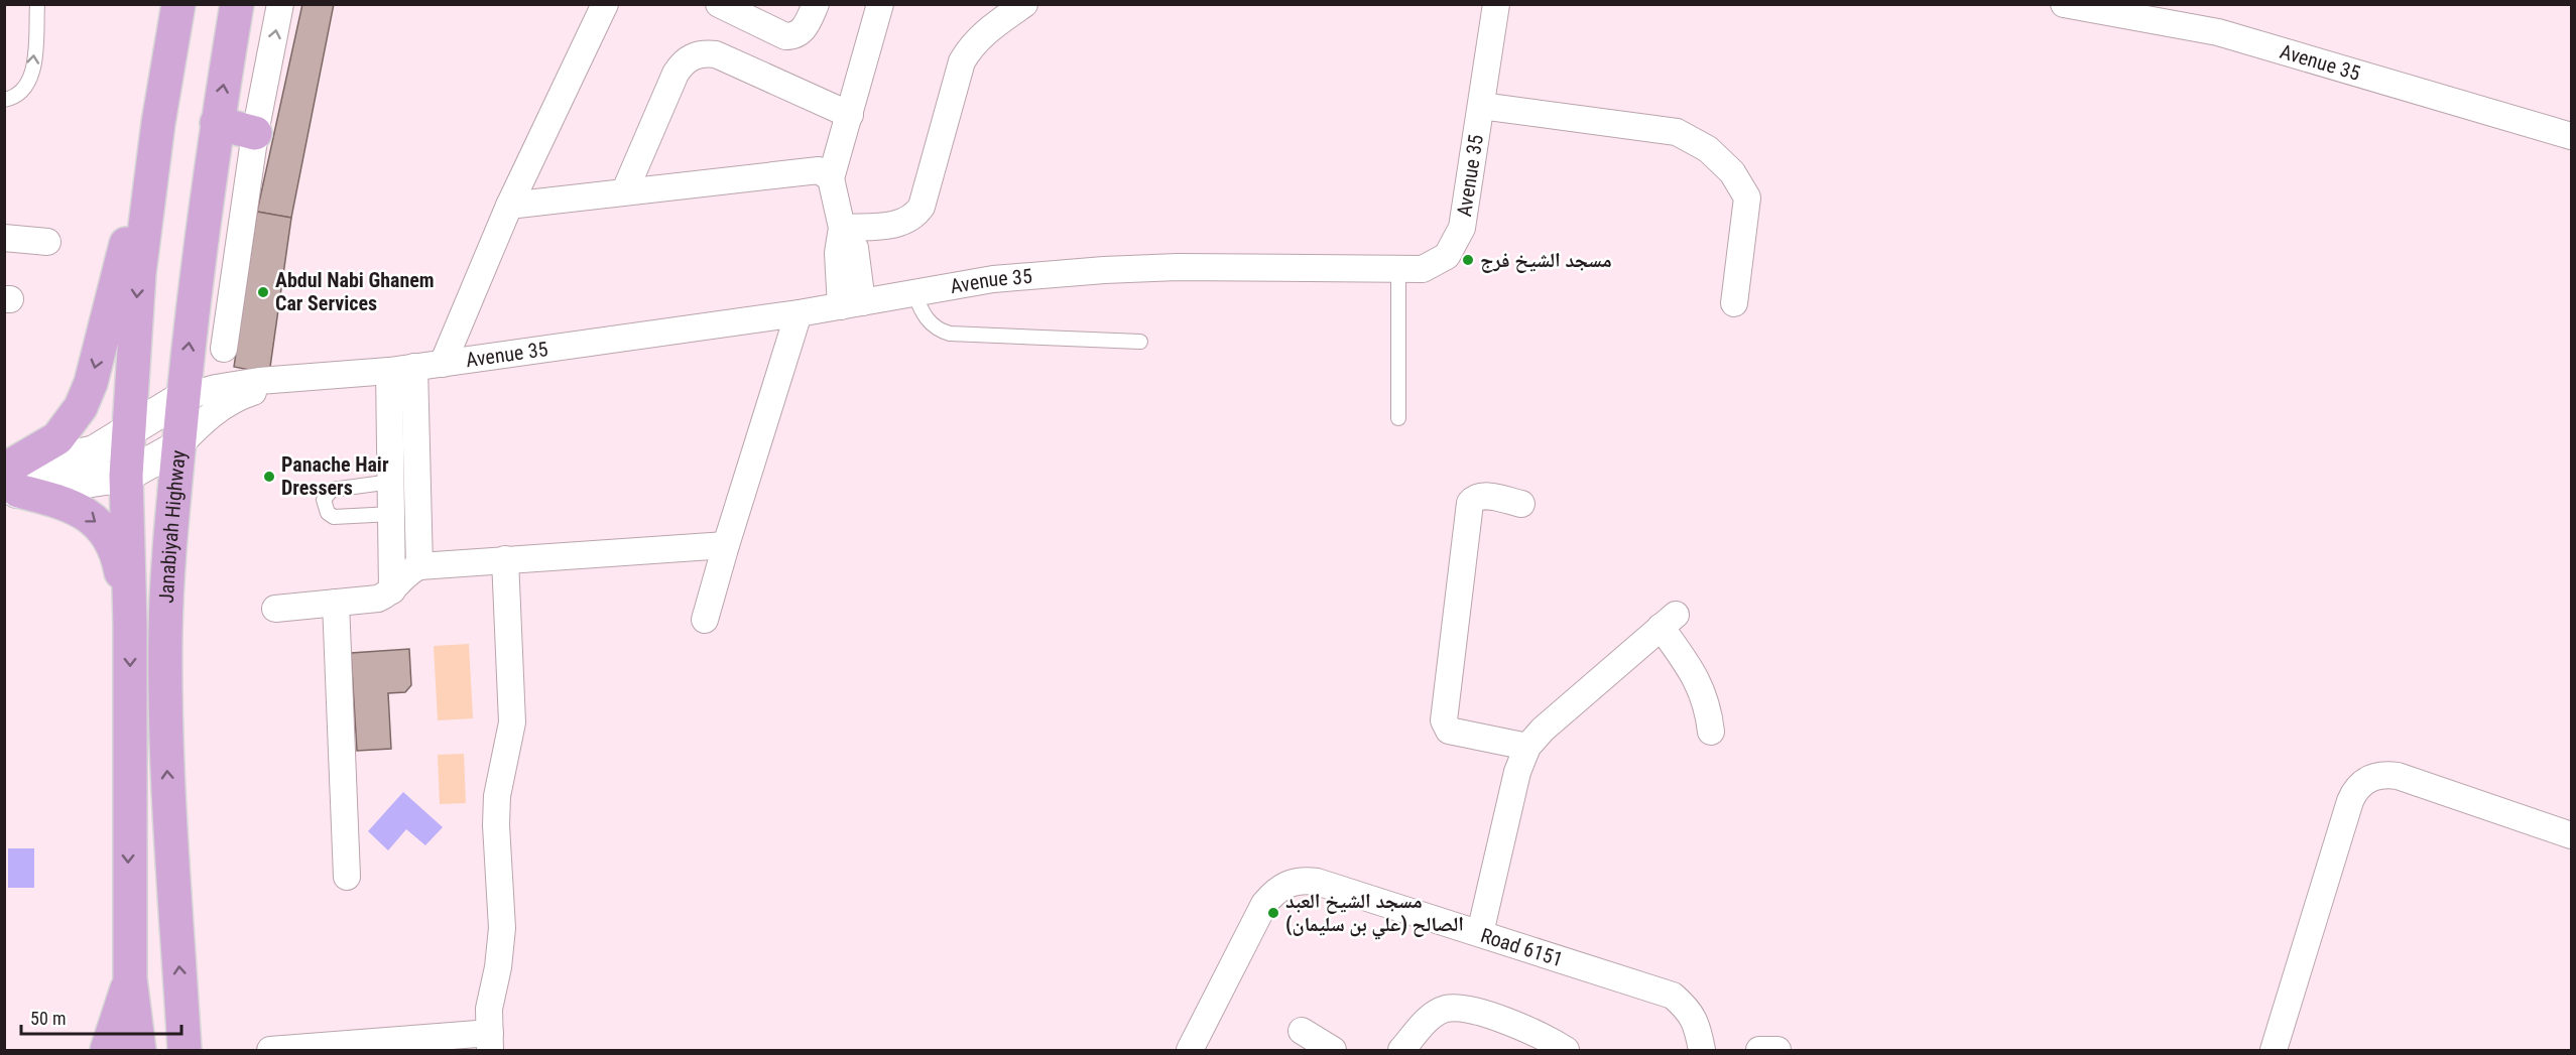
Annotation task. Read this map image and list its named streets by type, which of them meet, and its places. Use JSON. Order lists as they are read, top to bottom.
{
  "streets": {
    "main road": ["Janabiyah Highway"],
    "street": ["Avenue 35", "Road 6151"]
  },
  "crossings": [
    ["Avenue 35", "Janabiyah Highway"]
  ],
  "places": [
    "مسجد الشيخ فرج",
    "Abdul Nabi Ghanem Car Services",
    "Panache Hair Dressers",
    "مسجد الشيخ العبد الصالح (علي بن سليمان)"
  ],
  "scale_bar": "50 m"
}
